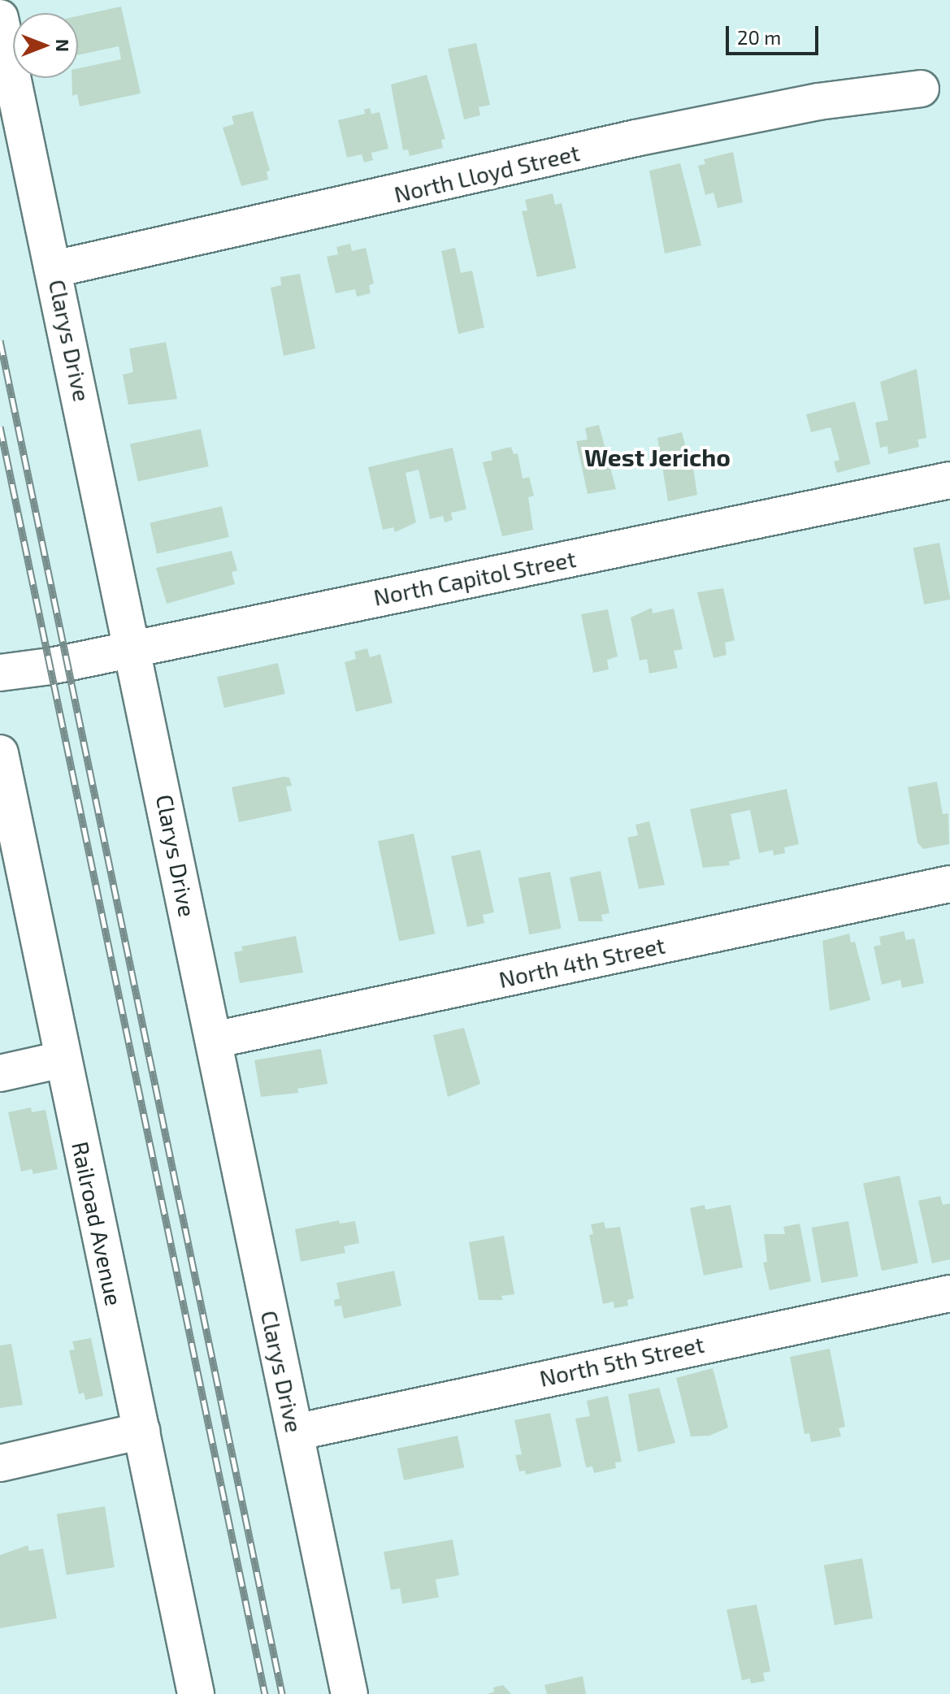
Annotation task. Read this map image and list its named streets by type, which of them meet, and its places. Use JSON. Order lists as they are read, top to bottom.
{
  "streets": {
    "street": [
      "North Lloyd Street",
      "Clarys Drive",
      "North Capitol Street",
      "North 4th Street",
      "Railroad Avenue",
      "North 5th Street"
    ]
  },
  "crossings": [
    ["North Lloyd Street", "Clarys Drive"],
    ["Clarys Drive", "North Capitol Street"],
    ["Clarys Drive", "North 4th Street"],
    ["Clarys Drive", "North 5th Street"]
  ],
  "districts": ["West Jericho"],
  "scale_bar": "20 m",
  "north": "right"
}
